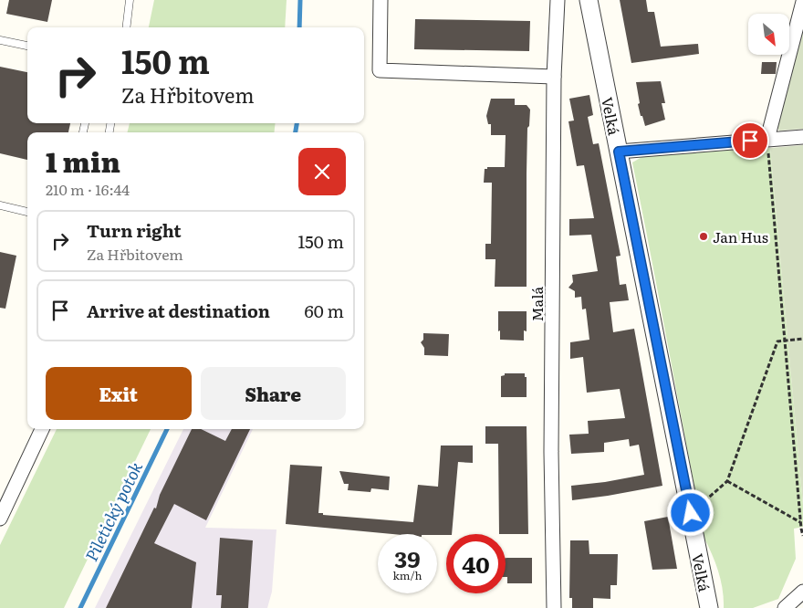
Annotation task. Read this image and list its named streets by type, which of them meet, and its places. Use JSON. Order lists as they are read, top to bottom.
{
  "streets": {
    "street": ["Velká", "Malá"]
  },
  "water": ["Piletický potok"],
  "places": ["Jan Hus"],
  "north": "bottom right",
  "page": {
    "turn": ["150 m", "Za Hřbitovem"],
    "heading": ["1 min", "210 m · 16:44"],
    "list": [
      {
        "name": "Turn right",
        "note": "Za Hřbitovem",
        "value": "150 m"
      },
      {
        "name": "Arrive at destination",
        "value": "60 m"
      }
    ],
    "buttons": ["Exit", "Share"],
    "speed": "39 km/h",
    "limit": "40"
  }
}
